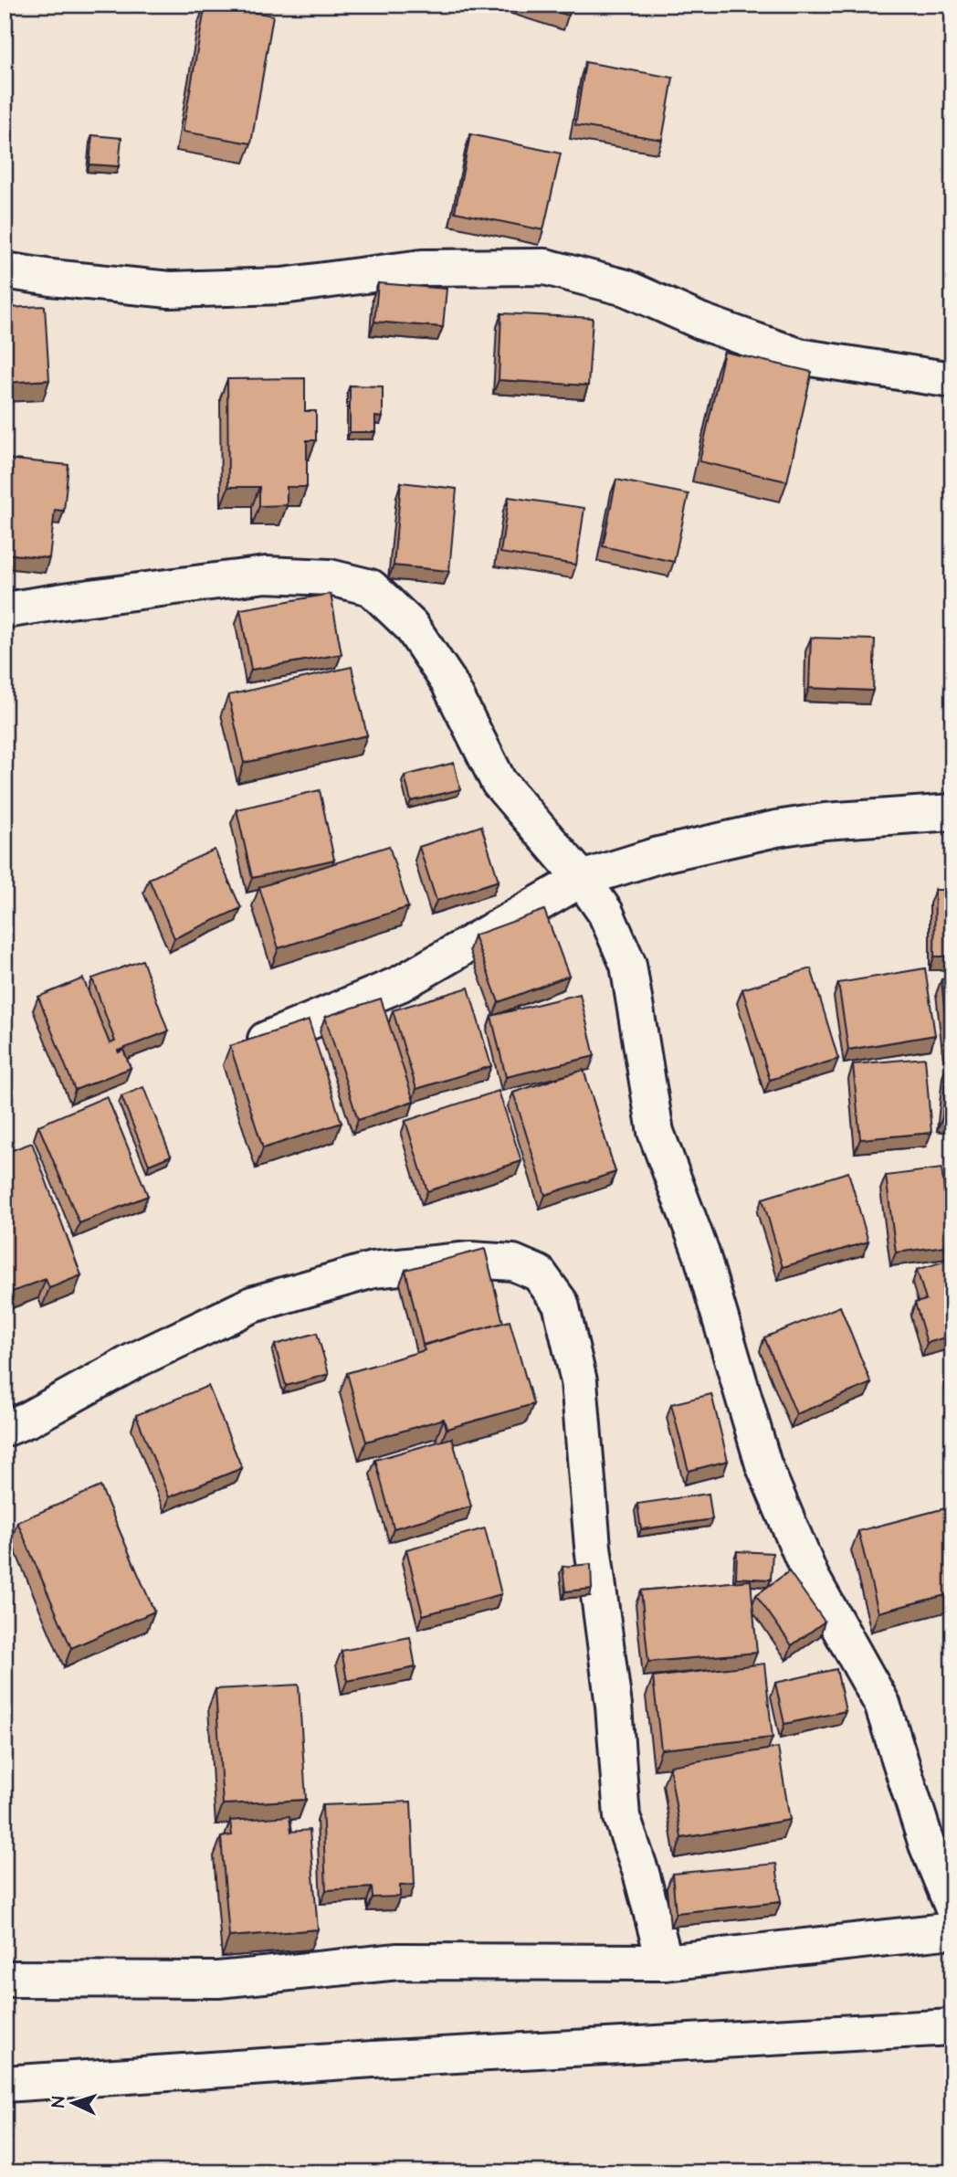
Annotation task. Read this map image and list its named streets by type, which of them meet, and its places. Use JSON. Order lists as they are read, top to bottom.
{
  "north": "left"
}
